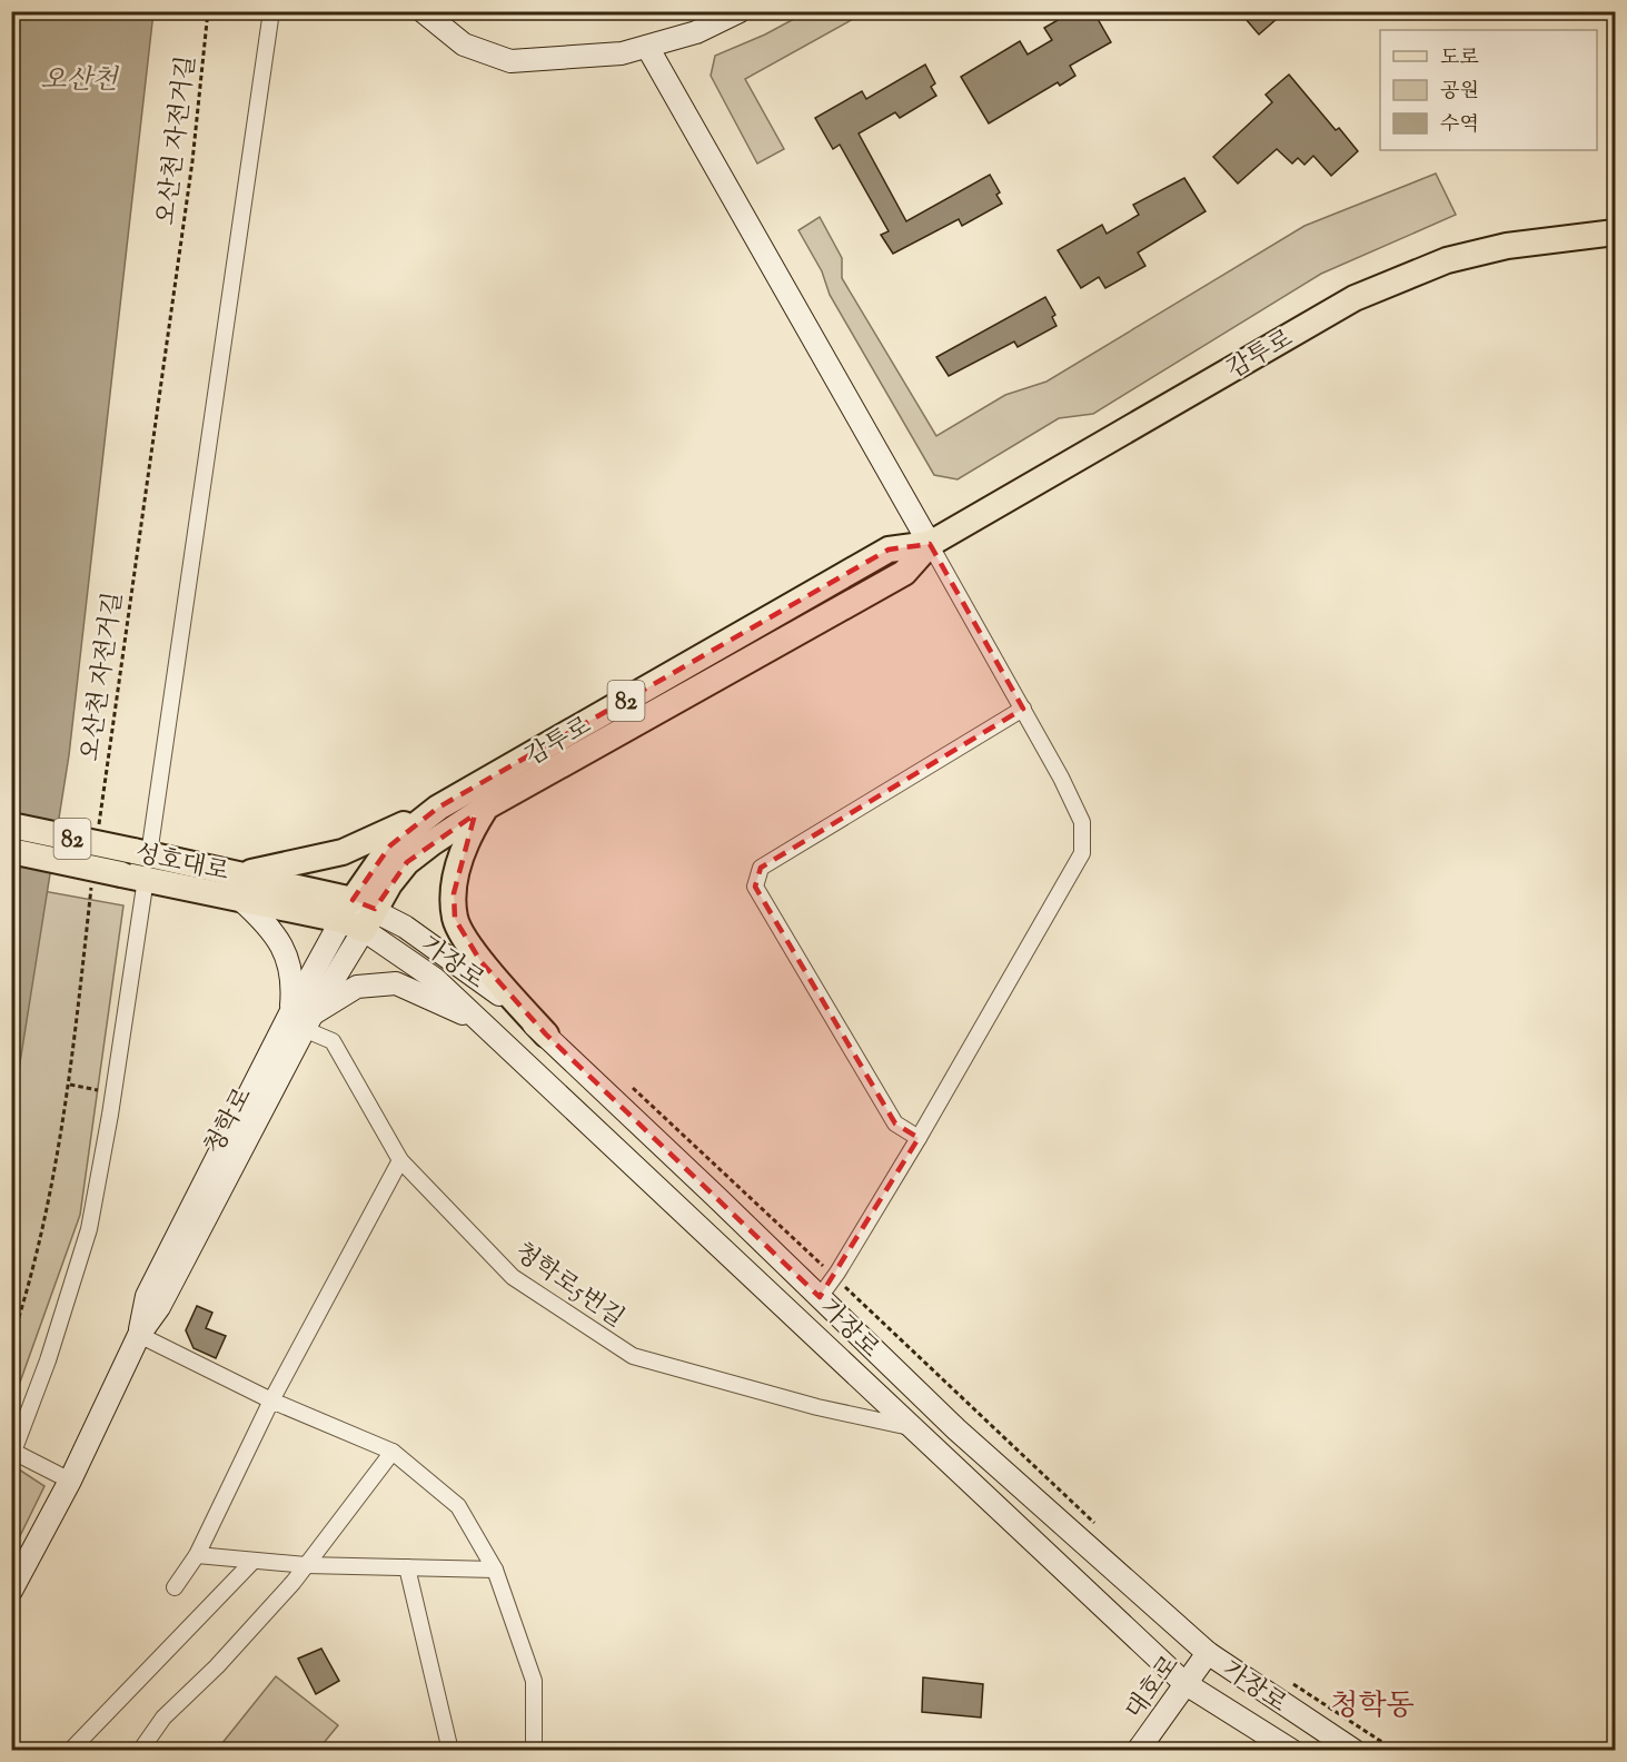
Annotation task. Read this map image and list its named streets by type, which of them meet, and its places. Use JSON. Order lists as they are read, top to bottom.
{
  "streets": {
    "main road": [
      "감투로",
      "82",
      "성호대로",
      "가장로",
      "청학로",
      "대호로"
    ],
    "street": ["청학로5번길"],
    "path": ["오산천 자전거길"]
  },
  "crossings": [
    ["감투로", "성호대로"],
    ["감투로", "가장로"],
    ["감투로", "청학로"],
    ["성호대로", "가장로"],
    ["성호대로", "청학로"],
    ["가장로", "청학로"],
    ["가장로", "청학로5번길"],
    ["가장로", "대호로"],
    ["청학로", "청학로5번길"]
  ],
  "districts": ["청학동"],
  "water": ["오산천"],
  "legend": ["도로", "공원", "수역"]
}
